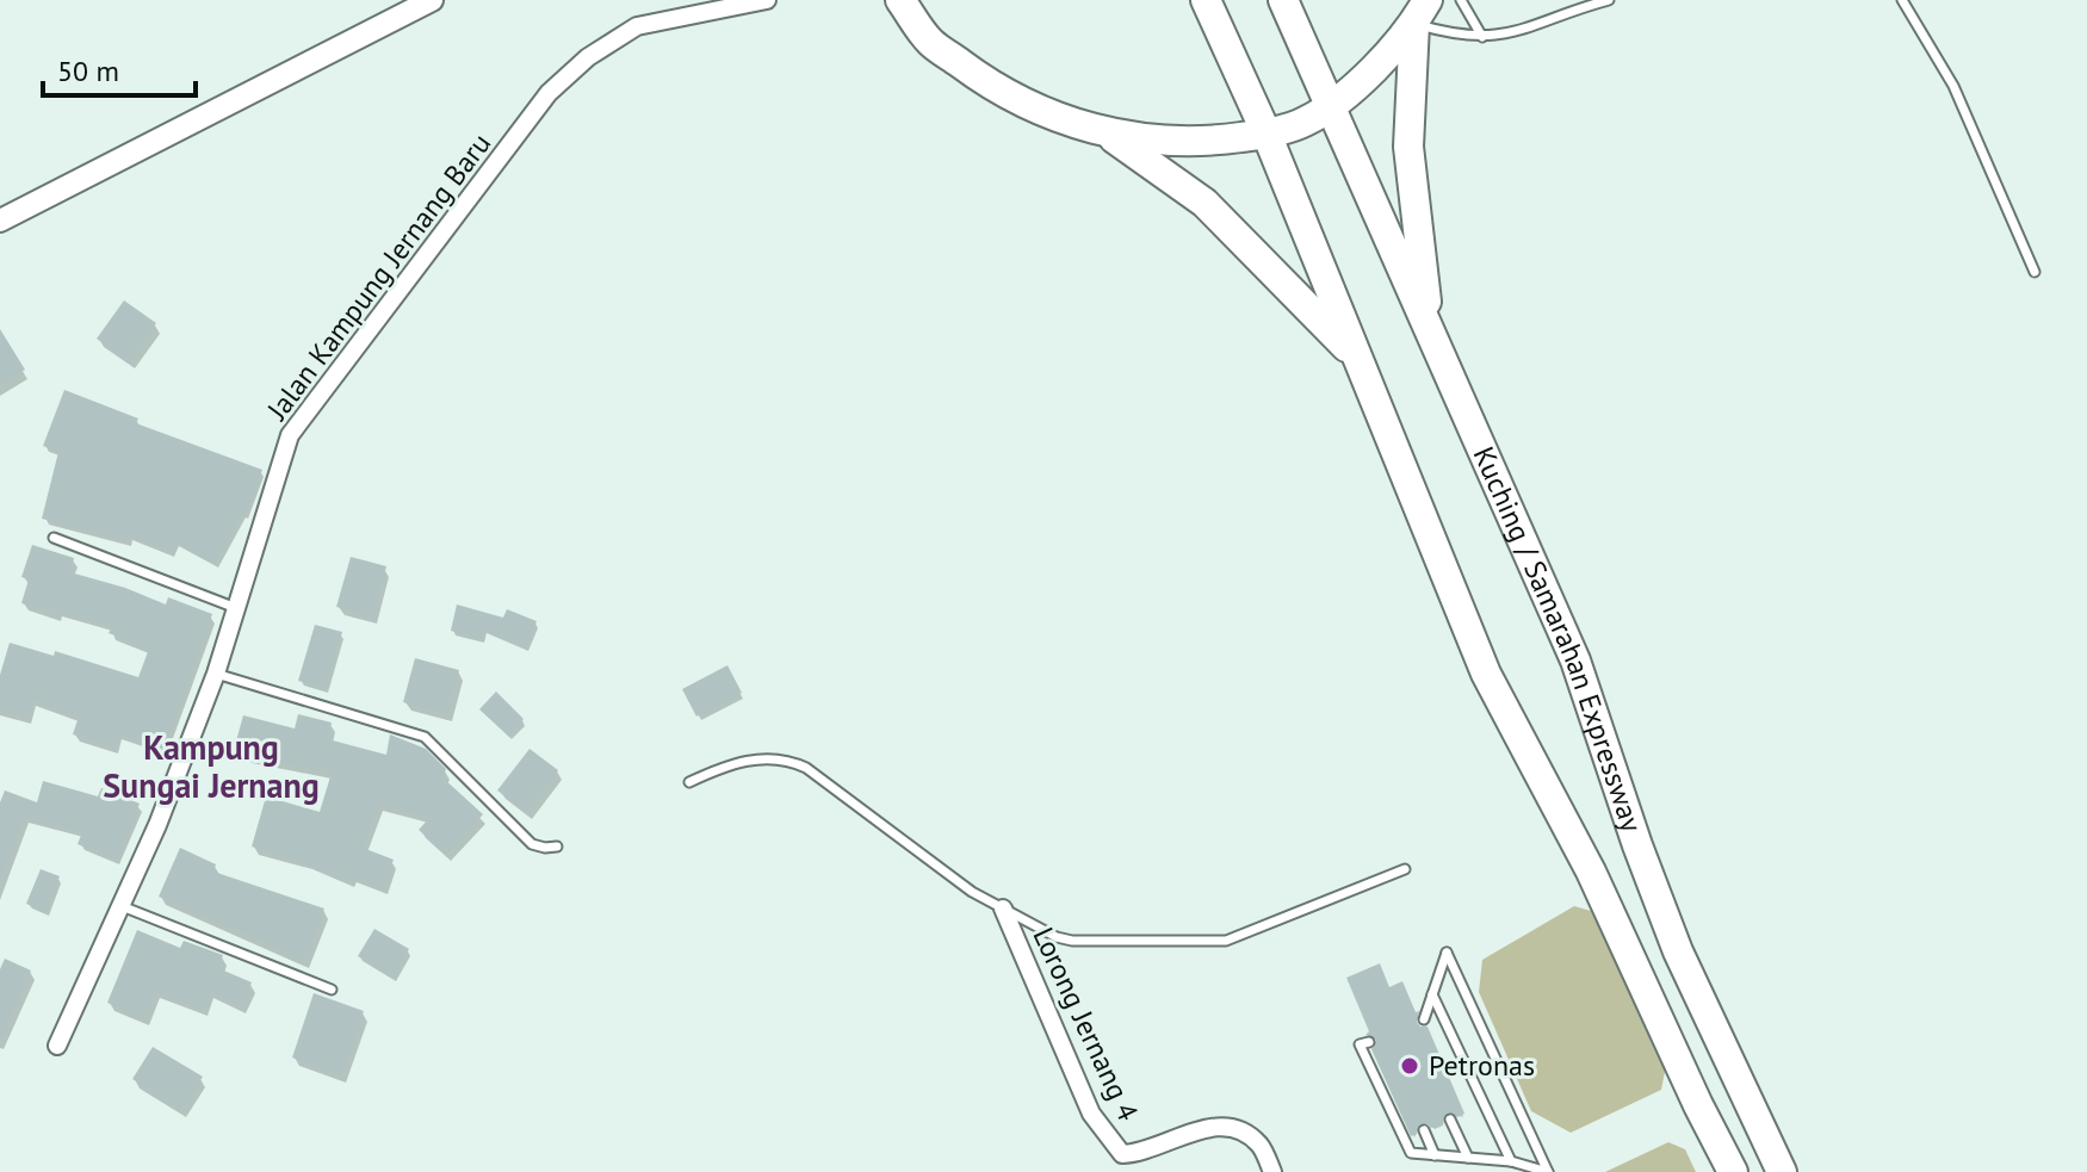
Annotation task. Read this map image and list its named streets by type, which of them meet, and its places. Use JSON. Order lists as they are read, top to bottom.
{
  "streets": {
    "highway": ["Kuching / Samarahan Expressway"],
    "street": ["Jalan Kampung Jernang Baru", "Lorong Jernang 4"]
  },
  "districts": ["Kampung Sungai Jernang"],
  "places": ["Petronas"],
  "scale_bar": "50 m"
}
